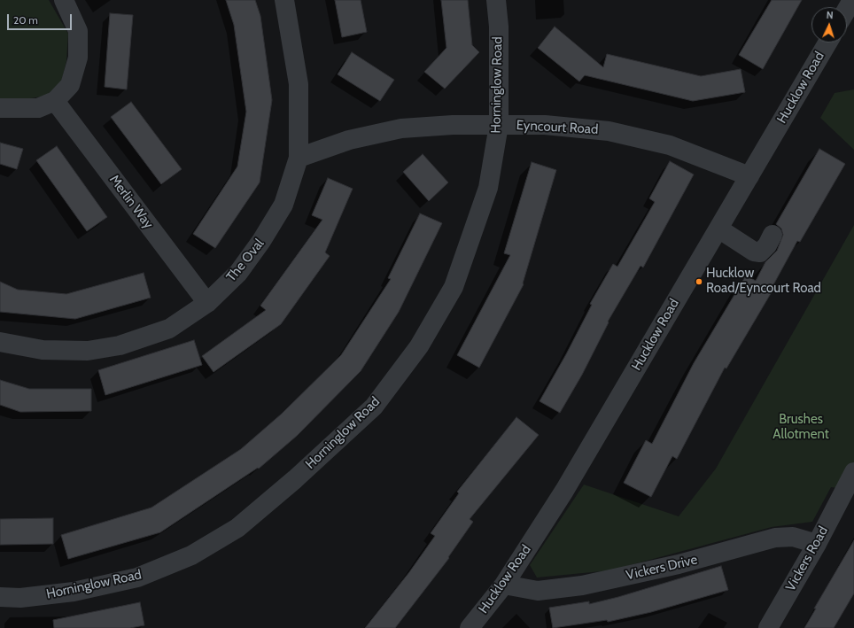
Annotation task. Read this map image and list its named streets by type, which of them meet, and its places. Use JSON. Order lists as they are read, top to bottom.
{
  "streets": {
    "street": [
      "Horninglow Road",
      "Hucklow Road",
      "Eyncourt Road",
      "Merlin Way",
      "The Oval",
      "Vickers Road",
      "Vickers Drive"
    ]
  },
  "crossings": [
    ["Horninglow Road", "Eyncourt Road"],
    ["Hucklow Road", "Eyncourt Road"],
    ["Hucklow Road", "Vickers Drive"],
    ["Eyncourt Road", "The Oval"],
    ["Merlin Way", "The Oval"],
    ["Vickers Road", "Vickers Drive"]
  ],
  "parks": ["Brushes Allotment"],
  "places": ["Hucklow Road/Eyncourt Road"],
  "scale_bar": "20 m",
  "north": "top"
}
